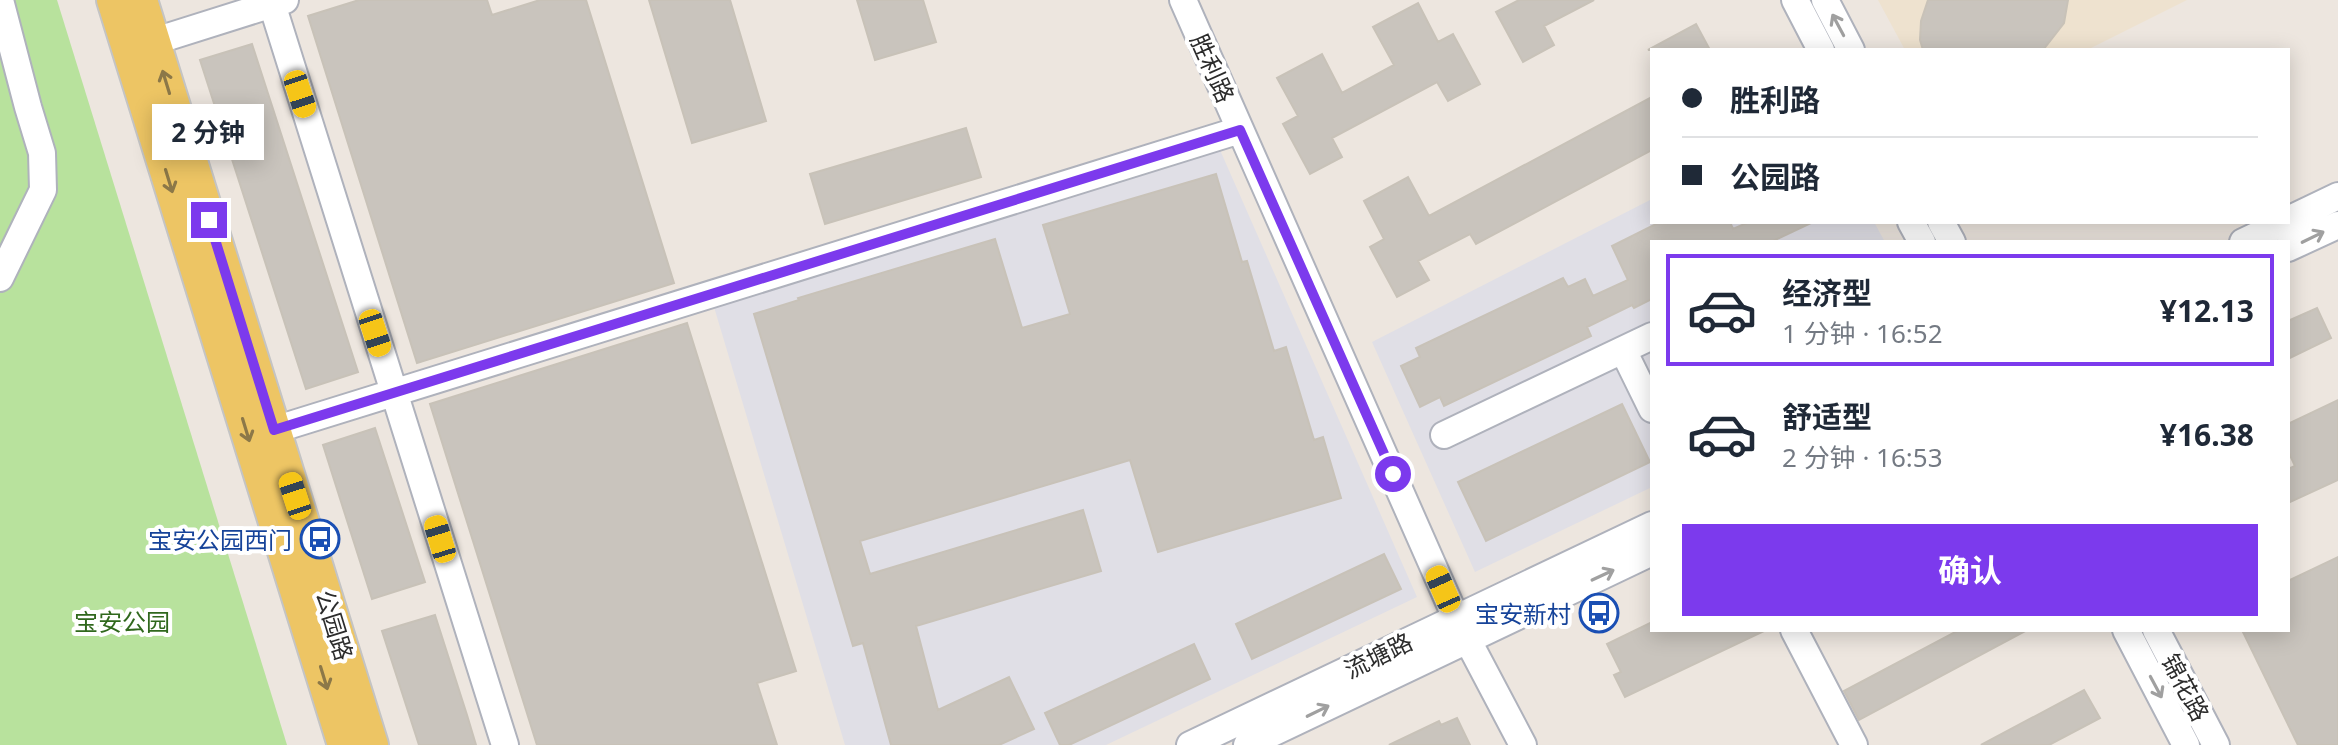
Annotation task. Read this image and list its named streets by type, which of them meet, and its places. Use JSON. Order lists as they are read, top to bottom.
{
  "streets": {
    "main road": ["公园路"],
    "street": ["胜利路", "流塘路", "锦花路"]
  },
  "crossings": [
    ["胜利路", "流塘路"]
  ],
  "parks": ["宝安公园"],
  "places": {
    "bus stop": ["宝安公园西门", "宝安新村"]
  },
  "page": {
    "banner": ["胜利路", "公园路"],
    "bubble": "2 分钟",
    "list": [
      {
        "name": "经济型",
        "note": "1 分钟 · 16:52",
        "value": "¥12.13"
      },
      {
        "name": "舒适型",
        "note": "2 分钟 · 16:53",
        "value": "¥16.38"
      }
    ],
    "buttons": "确认"
  }
}
